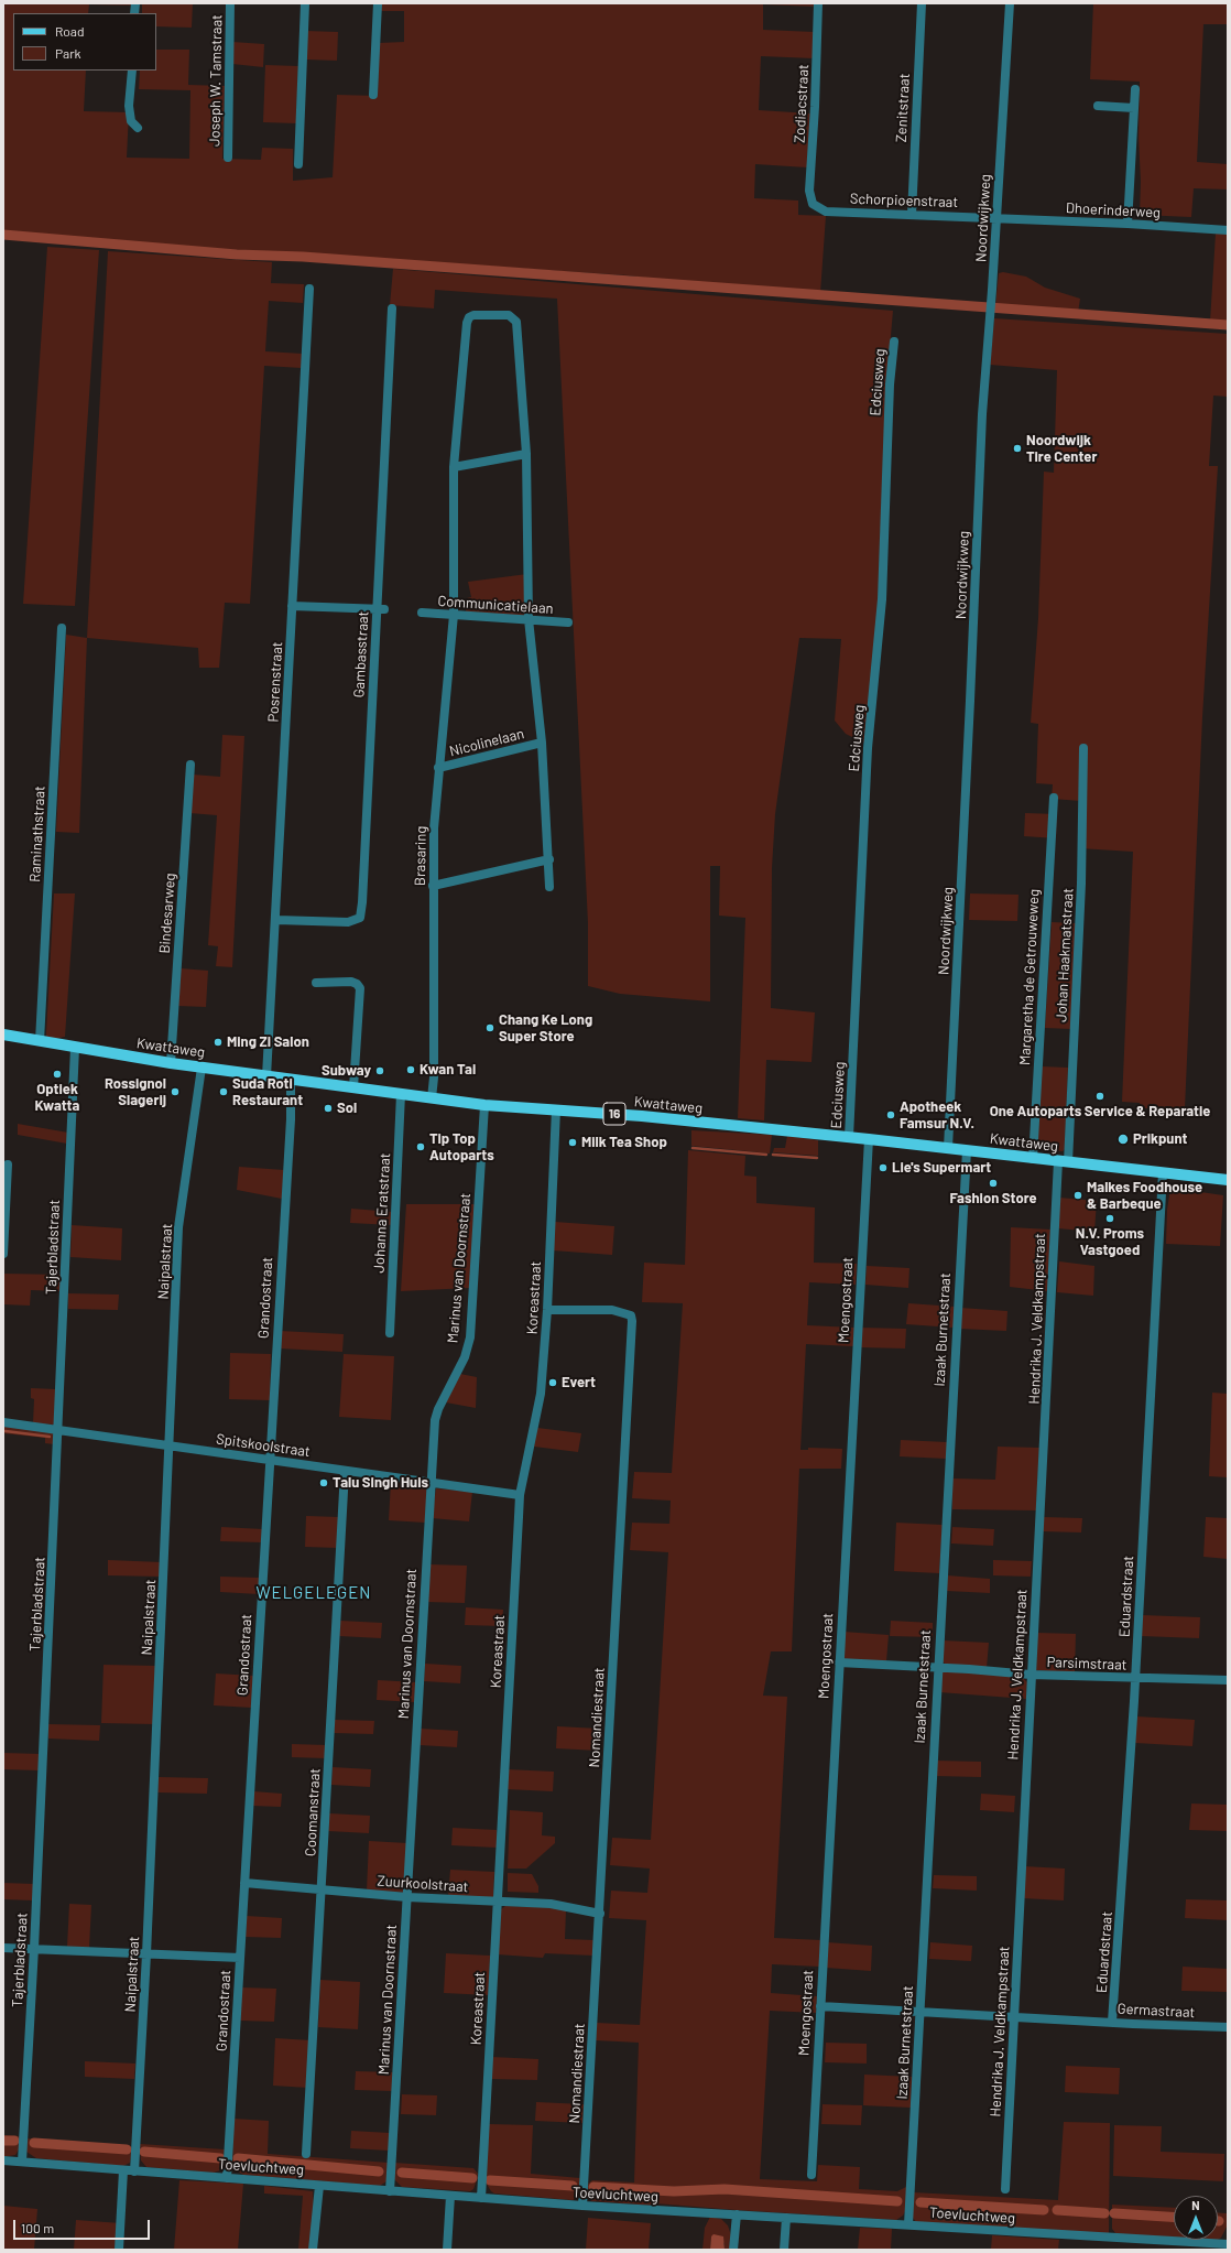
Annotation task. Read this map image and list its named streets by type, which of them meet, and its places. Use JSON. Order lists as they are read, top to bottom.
{
  "streets": {
    "main road": ["Kwattaweg", "16"],
    "street": [
      "Joseph W. Tamstraat",
      "Zodiacstraat",
      "Zenitstraat",
      "Schorpioenstraat",
      "Dhoerinderweg",
      "Noordwijkweg",
      "Edciusweg",
      "Communicatielaan",
      "Gambasstraat",
      "Posrenstraat",
      "Nicolinelaan",
      "Raminathstraat",
      "Brasaring",
      "Bindesarweg",
      "Johan Haakmatstraat",
      "Margaretha de Getrouweweg",
      "Johanna Eratstraat",
      "Tajerbladstraat",
      "Naipalstraat",
      "Marinus van Doornstraat",
      "Grandostraat",
      "Koreastraat",
      "Moengostraat",
      "Hendrika J. Veldkampstraat",
      "Izaak Burnetstraat",
      "Spitskoolstraat",
      "Eduardstraat",
      "Parsimstraat",
      "Nomandiestraat",
      "Coomanstraat",
      "Zuurkoolstraat",
      "Germastraat",
      "Toevluchtweg"
    ]
  },
  "crossings": [
    ["Zodiacstraat", "Schorpioenstraat"],
    ["Zenitstraat", "Schorpioenstraat"],
    ["Schorpioenstraat", "Dhoerinderweg"],
    ["Schorpioenstraat", "Noordwijkweg"],
    ["Dhoerinderweg", "Noordwijkweg"],
    ["Noordwijkweg", "Kwattaweg"],
    ["Edciusweg", "Kwattaweg"],
    ["Communicatielaan", "Brasaring"],
    ["Gambasstraat", "Posrenstraat"],
    ["Posrenstraat", "Kwattaweg"],
    ["Nicolinelaan", "Brasaring"],
    ["Raminathstraat", "Kwattaweg"],
    ["Brasaring", "Kwattaweg"],
    ["Bindesarweg", "Kwattaweg"],
    ["Johan Haakmatstraat", "Kwattaweg"],
    ["Johan Haakmatstraat", "Hendrika J. Veldkampstraat"],
    ["Margaretha de Getrouweweg", "Kwattaweg"],
    ["Kwattaweg", "Johanna Eratstraat"],
    ["Kwattaweg", "Tajerbladstraat"],
    ["Kwattaweg", "Naipalstraat"],
    ["Kwattaweg", "Marinus van Doornstraat"],
    ["Kwattaweg", "Grandostraat"],
    ["Kwattaweg", "Koreastraat"],
    ["Kwattaweg", "Moengostraat"],
    ["Kwattaweg", "Hendrika J. Veldkampstraat"],
    ["Kwattaweg", "Izaak Burnetstraat"],
    ["Kwattaweg", "Eduardstraat"],
    ["Tajerbladstraat", "Spitskoolstraat"],
    ["Tajerbladstraat", "Toevluchtweg"],
    ["Naipalstraat", "Spitskoolstraat"],
    ["Naipalstraat", "Toevluchtweg"],
    ["Marinus van Doornstraat", "Spitskoolstraat"],
    ["Marinus van Doornstraat", "Zuurkoolstraat"],
    ["Marinus van Doornstraat", "Toevluchtweg"],
    ["Grandostraat", "Spitskoolstraat"],
    ["Grandostraat", "Zuurkoolstraat"],
    ["Grandostraat", "Toevluchtweg"],
    ["Koreastraat", "Spitskoolstraat"],
    ["Koreastraat", "Nomandiestraat"],
    ["Koreastraat", "Zuurkoolstraat"],
    ["Koreastraat", "Toevluchtweg"],
    ["Moengostraat", "Parsimstraat"],
    ["Moengostraat", "Germastraat"],
    ["Hendrika J. Veldkampstraat", "Parsimstraat"],
    ["Hendrika J. Veldkampstraat", "Germastraat"],
    ["Izaak Burnetstraat", "Parsimstraat"],
    ["Izaak Burnetstraat", "Germastraat"],
    ["Izaak Burnetstraat", "Toevluchtweg"],
    ["Spitskoolstraat", "Coomanstraat"],
    ["Eduardstraat", "Parsimstraat"],
    ["Eduardstraat", "Germastraat"],
    ["Nomandiestraat", "Zuurkoolstraat"],
    ["Nomandiestraat", "Toevluchtweg"],
    ["Coomanstraat", "Zuurkoolstraat"]
  ],
  "districts": ["WELGELEGEN"],
  "places": [
    "Noordwijk Tire Center",
    "Chang Ke Long Super Store",
    "Ming Zi Salon",
    "Kwan Tai",
    "Subway",
    "Optiek Kwatta",
    "Rossignol Slagerij",
    "Suda Roti Restaurant",
    "One Autoparts Service & Reparatie",
    "Sol",
    "Apotheek Famsur N.V.",
    "Prikpunt",
    "Milk Tea Shop",
    "Tip Top Autoparts",
    "Lie's Supermart",
    "Fashion Store",
    "Malkes Foodhouse & Barbeque",
    "N.V. Proms Vastgoed",
    "Evert",
    "Talu Singh Huis"
  ],
  "legend": ["Road", "Park"],
  "scale_bar": "100 m",
  "north": "top"
}
